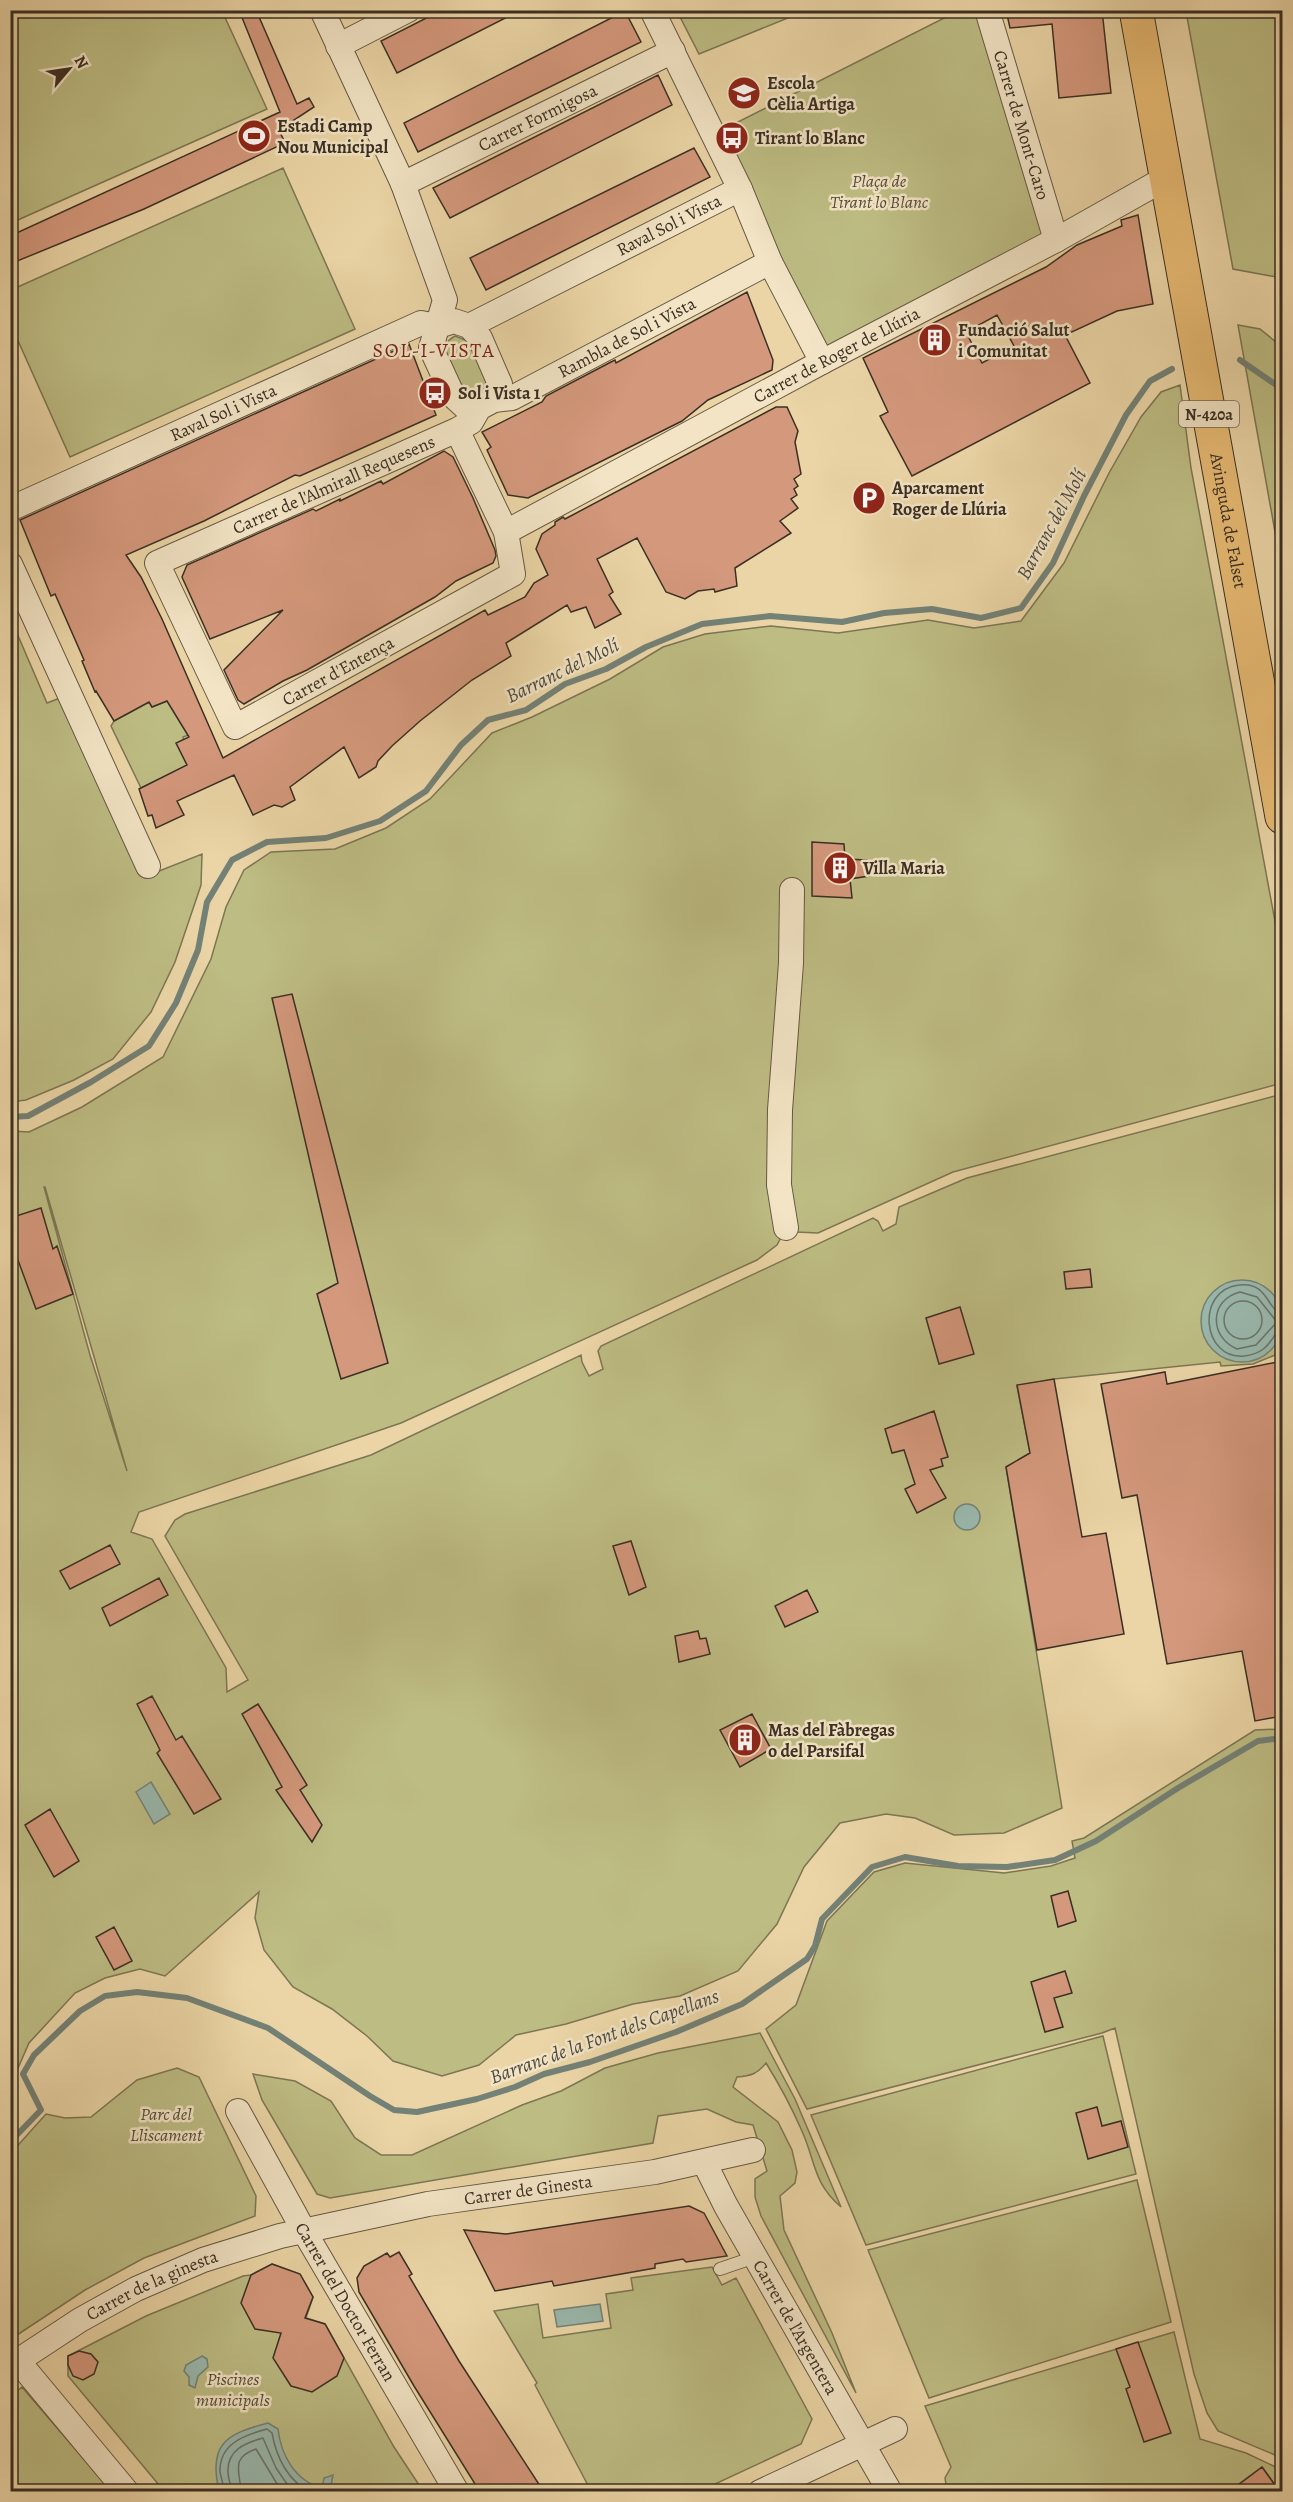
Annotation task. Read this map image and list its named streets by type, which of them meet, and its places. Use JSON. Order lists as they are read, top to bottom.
{
  "streets": {
    "main road": ["N-420a", "Avinguda de Falset"],
    "street": [
      "Carrer Formigosa",
      "Carrer de Mont-Caro",
      "Raval Sol i Vista",
      "Rambla de Sol i Vista",
      "Carrer de Roger de Llúria",
      "Carrer de l'Almirall Requesens",
      "Carrer d'Entença",
      "Carrer de Ginesta",
      "Carrer de la ginesta",
      "Carrer del Doctor Ferran",
      "Carrer de l'Argentera"
    ]
  },
  "crossings": [
    ["Carrer de Mont-Caro", "Carrer de Roger de Llúria"],
    ["Carrer de Roger de Llúria", "Carrer de l'Almirall Requesens"],
    ["Carrer de Roger de Llúria", "Avinguda de Falset"],
    ["Carrer de l'Almirall Requesens", "Carrer d'Entença"],
    ["Carrer de Ginesta", "Carrer de la ginesta"],
    ["Carrer de Ginesta", "Carrer del Doctor Ferran"],
    ["Carrer de Ginesta", "Carrer de l'Argentera"],
    ["Carrer de la ginesta", "Carrer del Doctor Ferran"]
  ],
  "districts": ["SOL-I-VISTA"],
  "water": ["Barranc del Molí", "Barranc de la Font dels Capellans"],
  "parks": ["Plaça de Tirant lo Blanc", "Parc del Lliscament", "Piscines municipals"],
  "places": {
    "school or university": ["Escola Cèlia Artiga"],
    "sports": ["Estadi Camp Nou Municipal"],
    "bus stop": ["Tirant lo Blanc", "Sol i Vista 1"],
    "building": ["Fundació Salut i Comunitat", "Villa Maria", "Mas del Fàbregas o del Parsifal"],
    "parking": ["Aparcament Roger de Llúria"]
  },
  "north": "top right"
}
